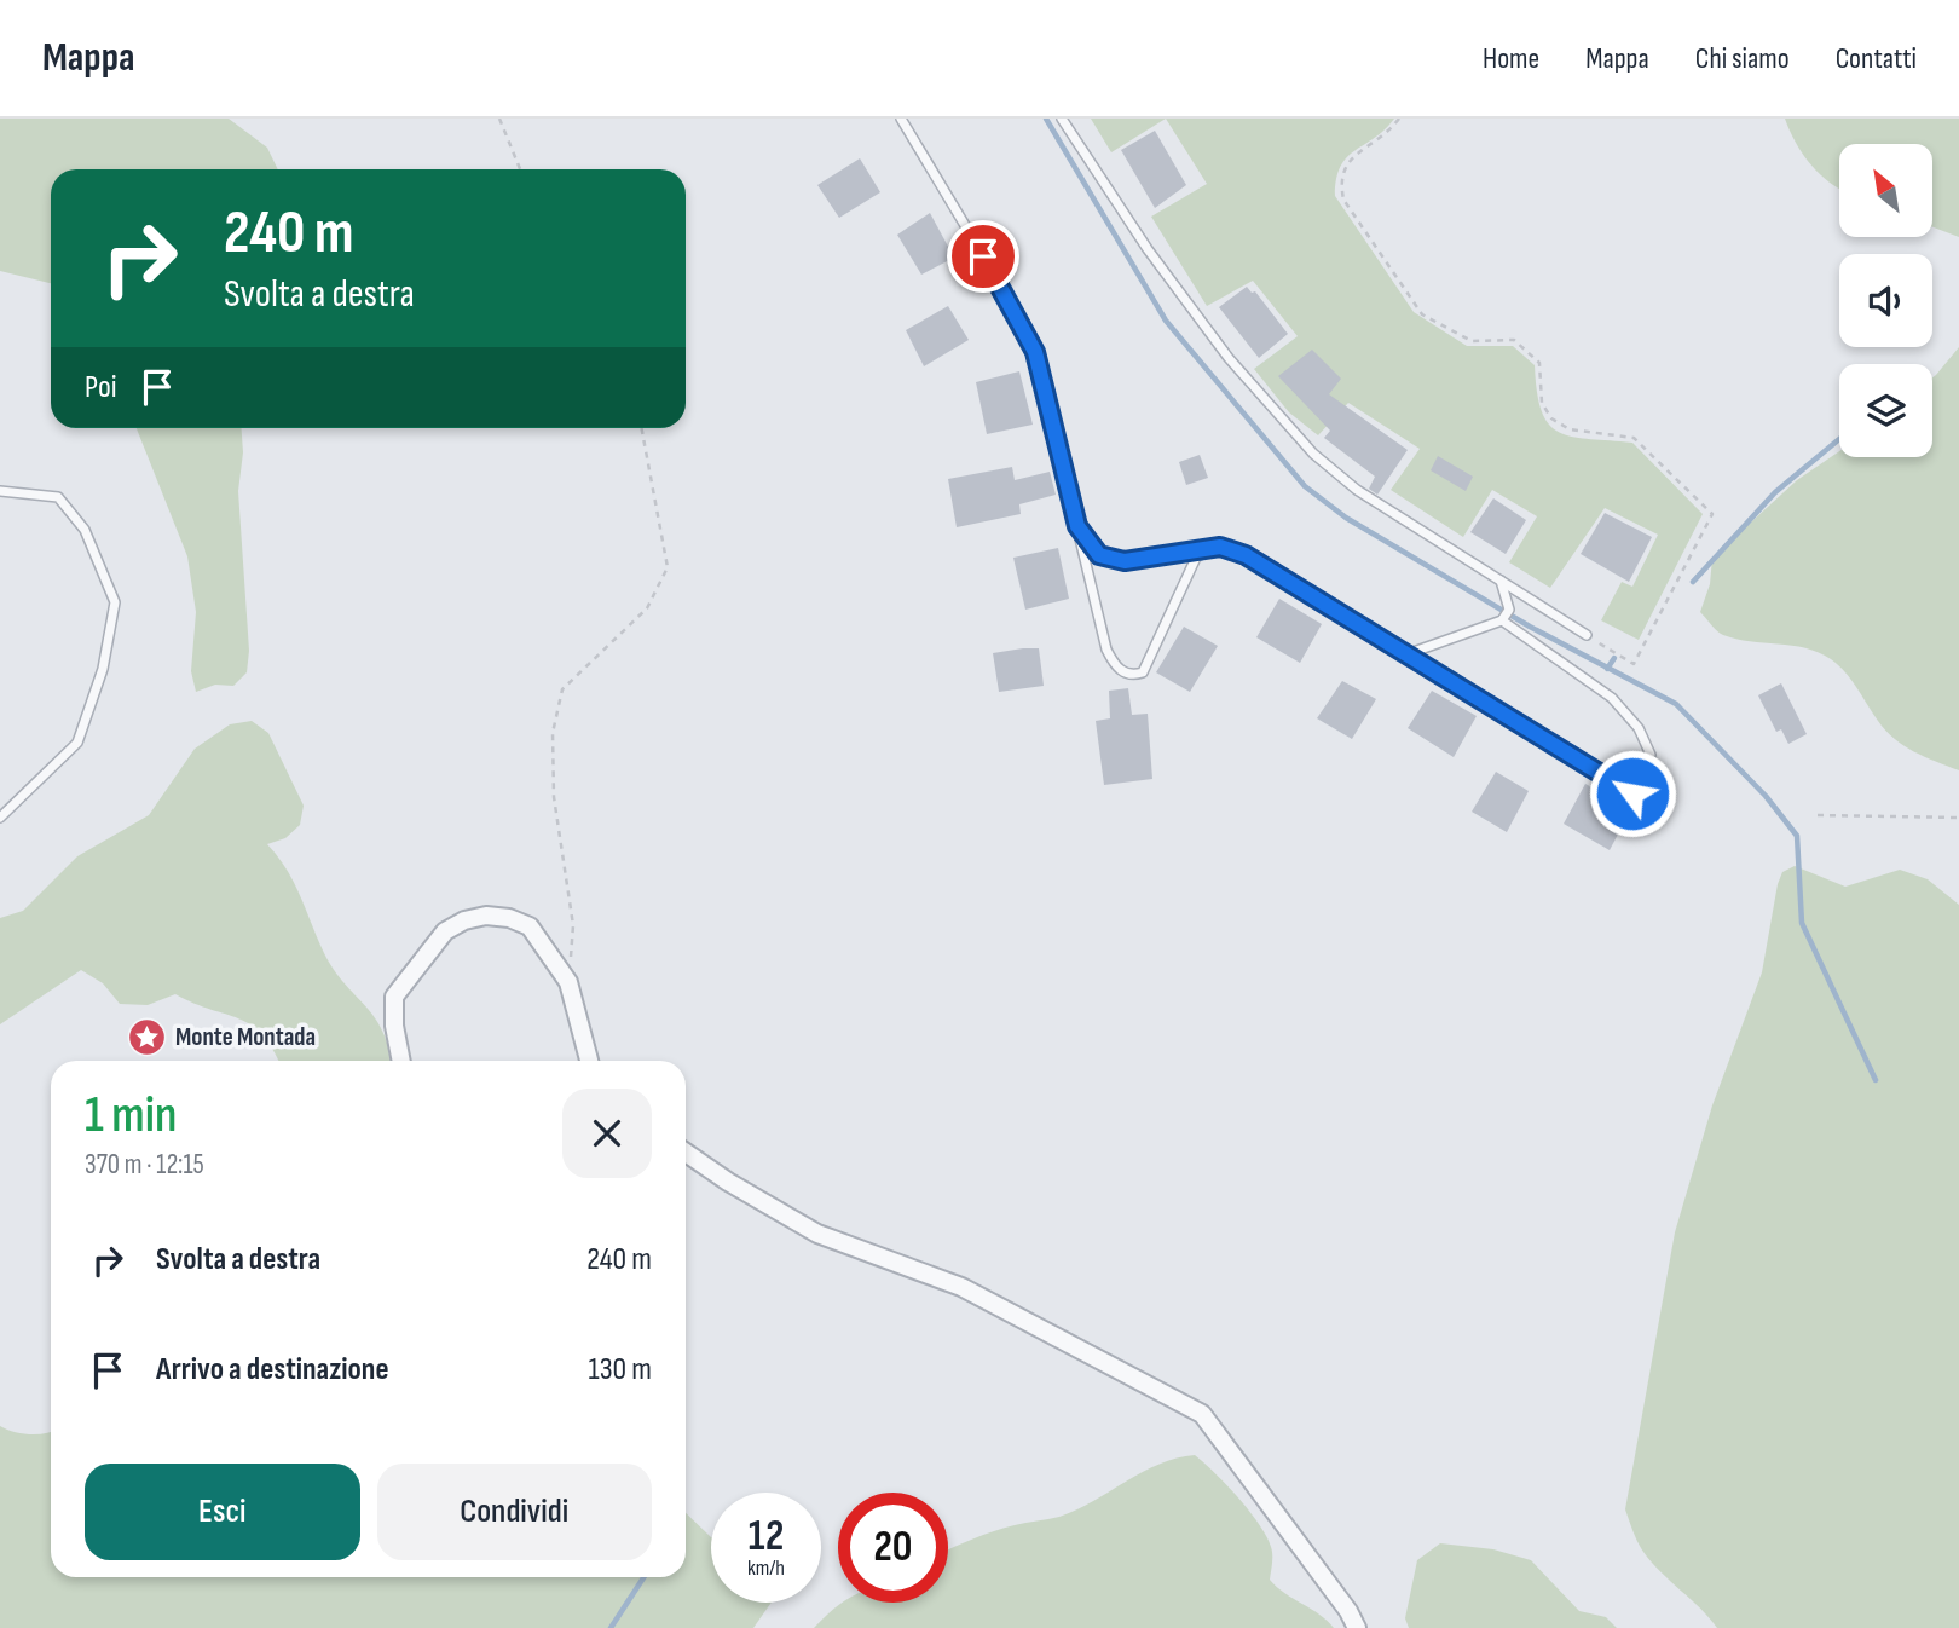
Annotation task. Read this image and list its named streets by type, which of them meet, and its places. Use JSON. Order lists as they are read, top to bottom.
{
  "places": {
    "place": ["Monte Montada"]
  },
  "north": "top left",
  "page": {
    "header": "Mappa",
    "nav": [
      "Home",
      "Mappa",
      "Chi siamo",
      "Contatti"
    ],
    "turn": ["240 m", "Svolta a destra"],
    "then": "Poi",
    "heading": ["1 min", "370 m · 12:15"],
    "list": [
      {
        "name": "Svolta a destra",
        "value": "240 m"
      },
      {
        "name": "Arrivo a destinazione",
        "value": "130 m"
      }
    ],
    "buttons": ["Esci", "Condividi"],
    "speed": "12 km/h",
    "limit": "20"
  }
}
